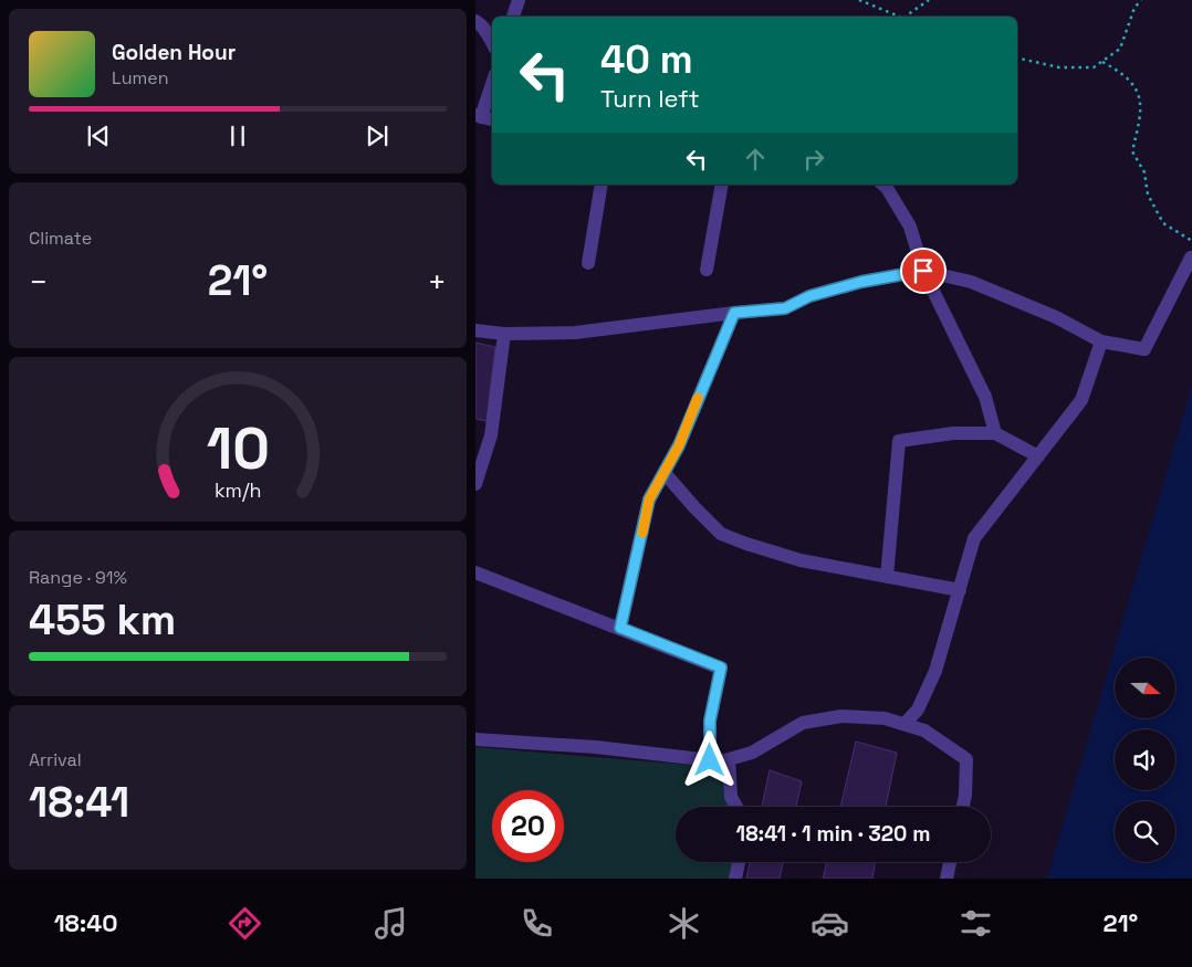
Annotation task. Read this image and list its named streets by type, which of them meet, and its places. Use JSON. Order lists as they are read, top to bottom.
{
  "north": "right",
  "page": {
    "turn": ["40 m", "Turn left"],
    "song": ["Golden Hour", "Lumen"],
    "tile": [
      "Climate",
      ["Range · 91%", "455 km"],
      ["Arrival", "18:41"]
    ],
    "heat": ["−", "21°", "+"],
    "limit": "20",
    "trip": "18:41 · 1 min · 320 m",
    "tabs": ["18:40", "21°"],
    "gauge": ["10", "km/h"]
  }
}
